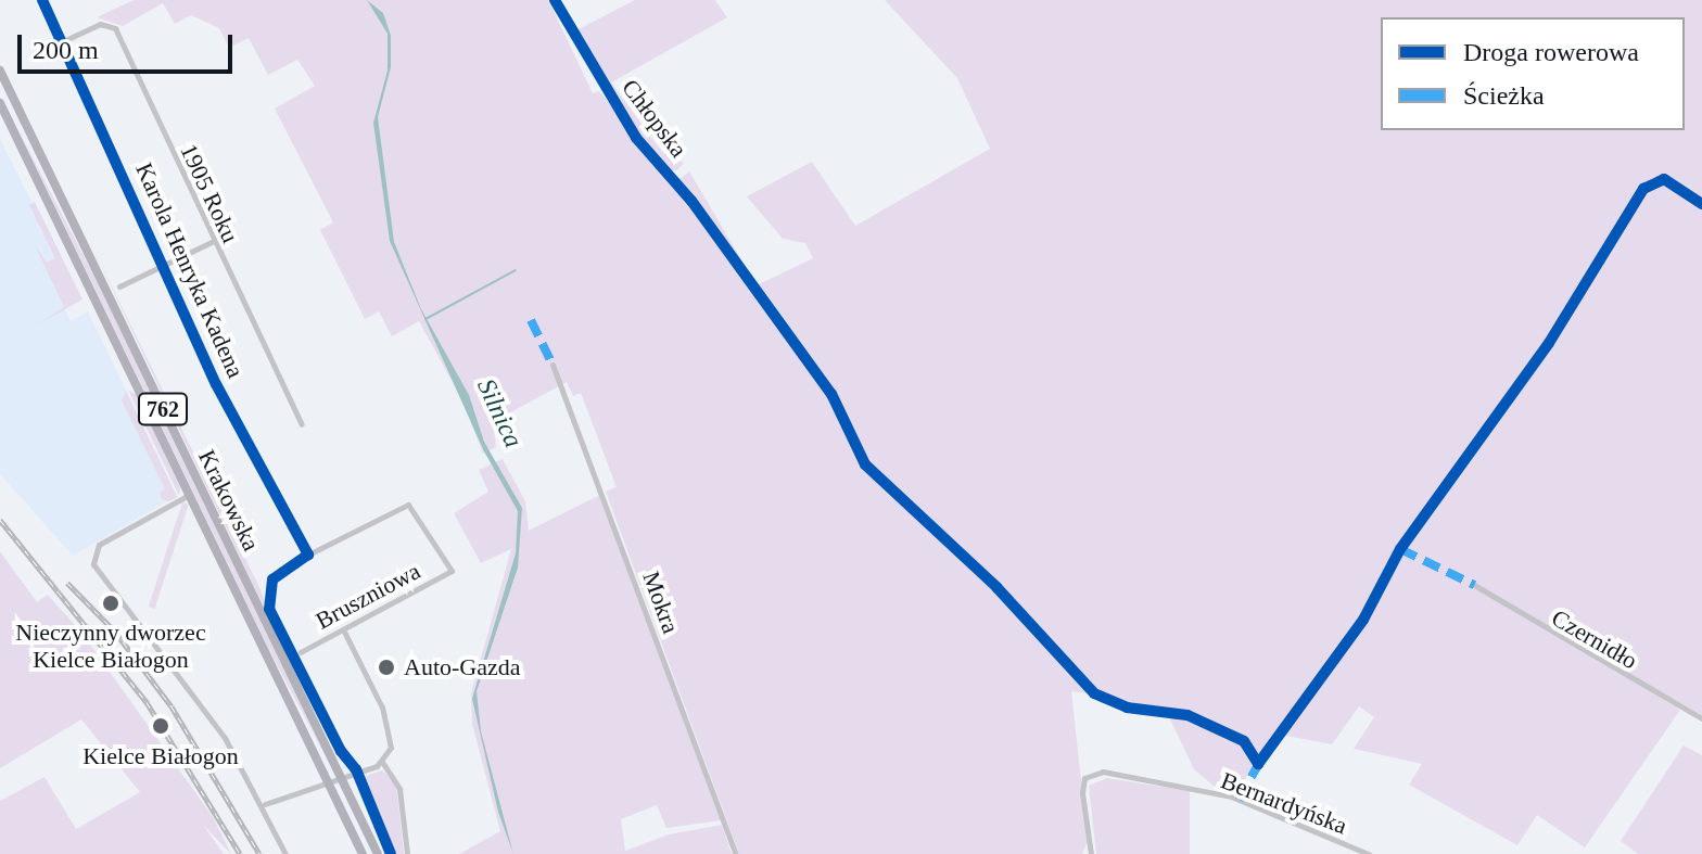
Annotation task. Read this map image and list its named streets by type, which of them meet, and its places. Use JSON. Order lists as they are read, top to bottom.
{
  "streets": {
    "main road": ["762", "Krakowska"],
    "street": [
      "Chłopska",
      "1905 Roku",
      "Karola Henryka Kadena",
      "Bruszniowa",
      "Mokra",
      "Czernidło",
      "Bernardyńska"
    ]
  },
  "crossings": [
    ["1905 Roku", "Karola Henryka Kadena"],
    ["Karola Henryka Kadena", "Bruszniowa"]
  ],
  "water": ["Silnica"],
  "places": ["Nieczynny dworzec Kielce Białogon", "Auto-Gazda", "Kielce Białogon"],
  "legend": ["Droga rowerowa", "Ścieżka"],
  "scale_bar": "200 m"
}
